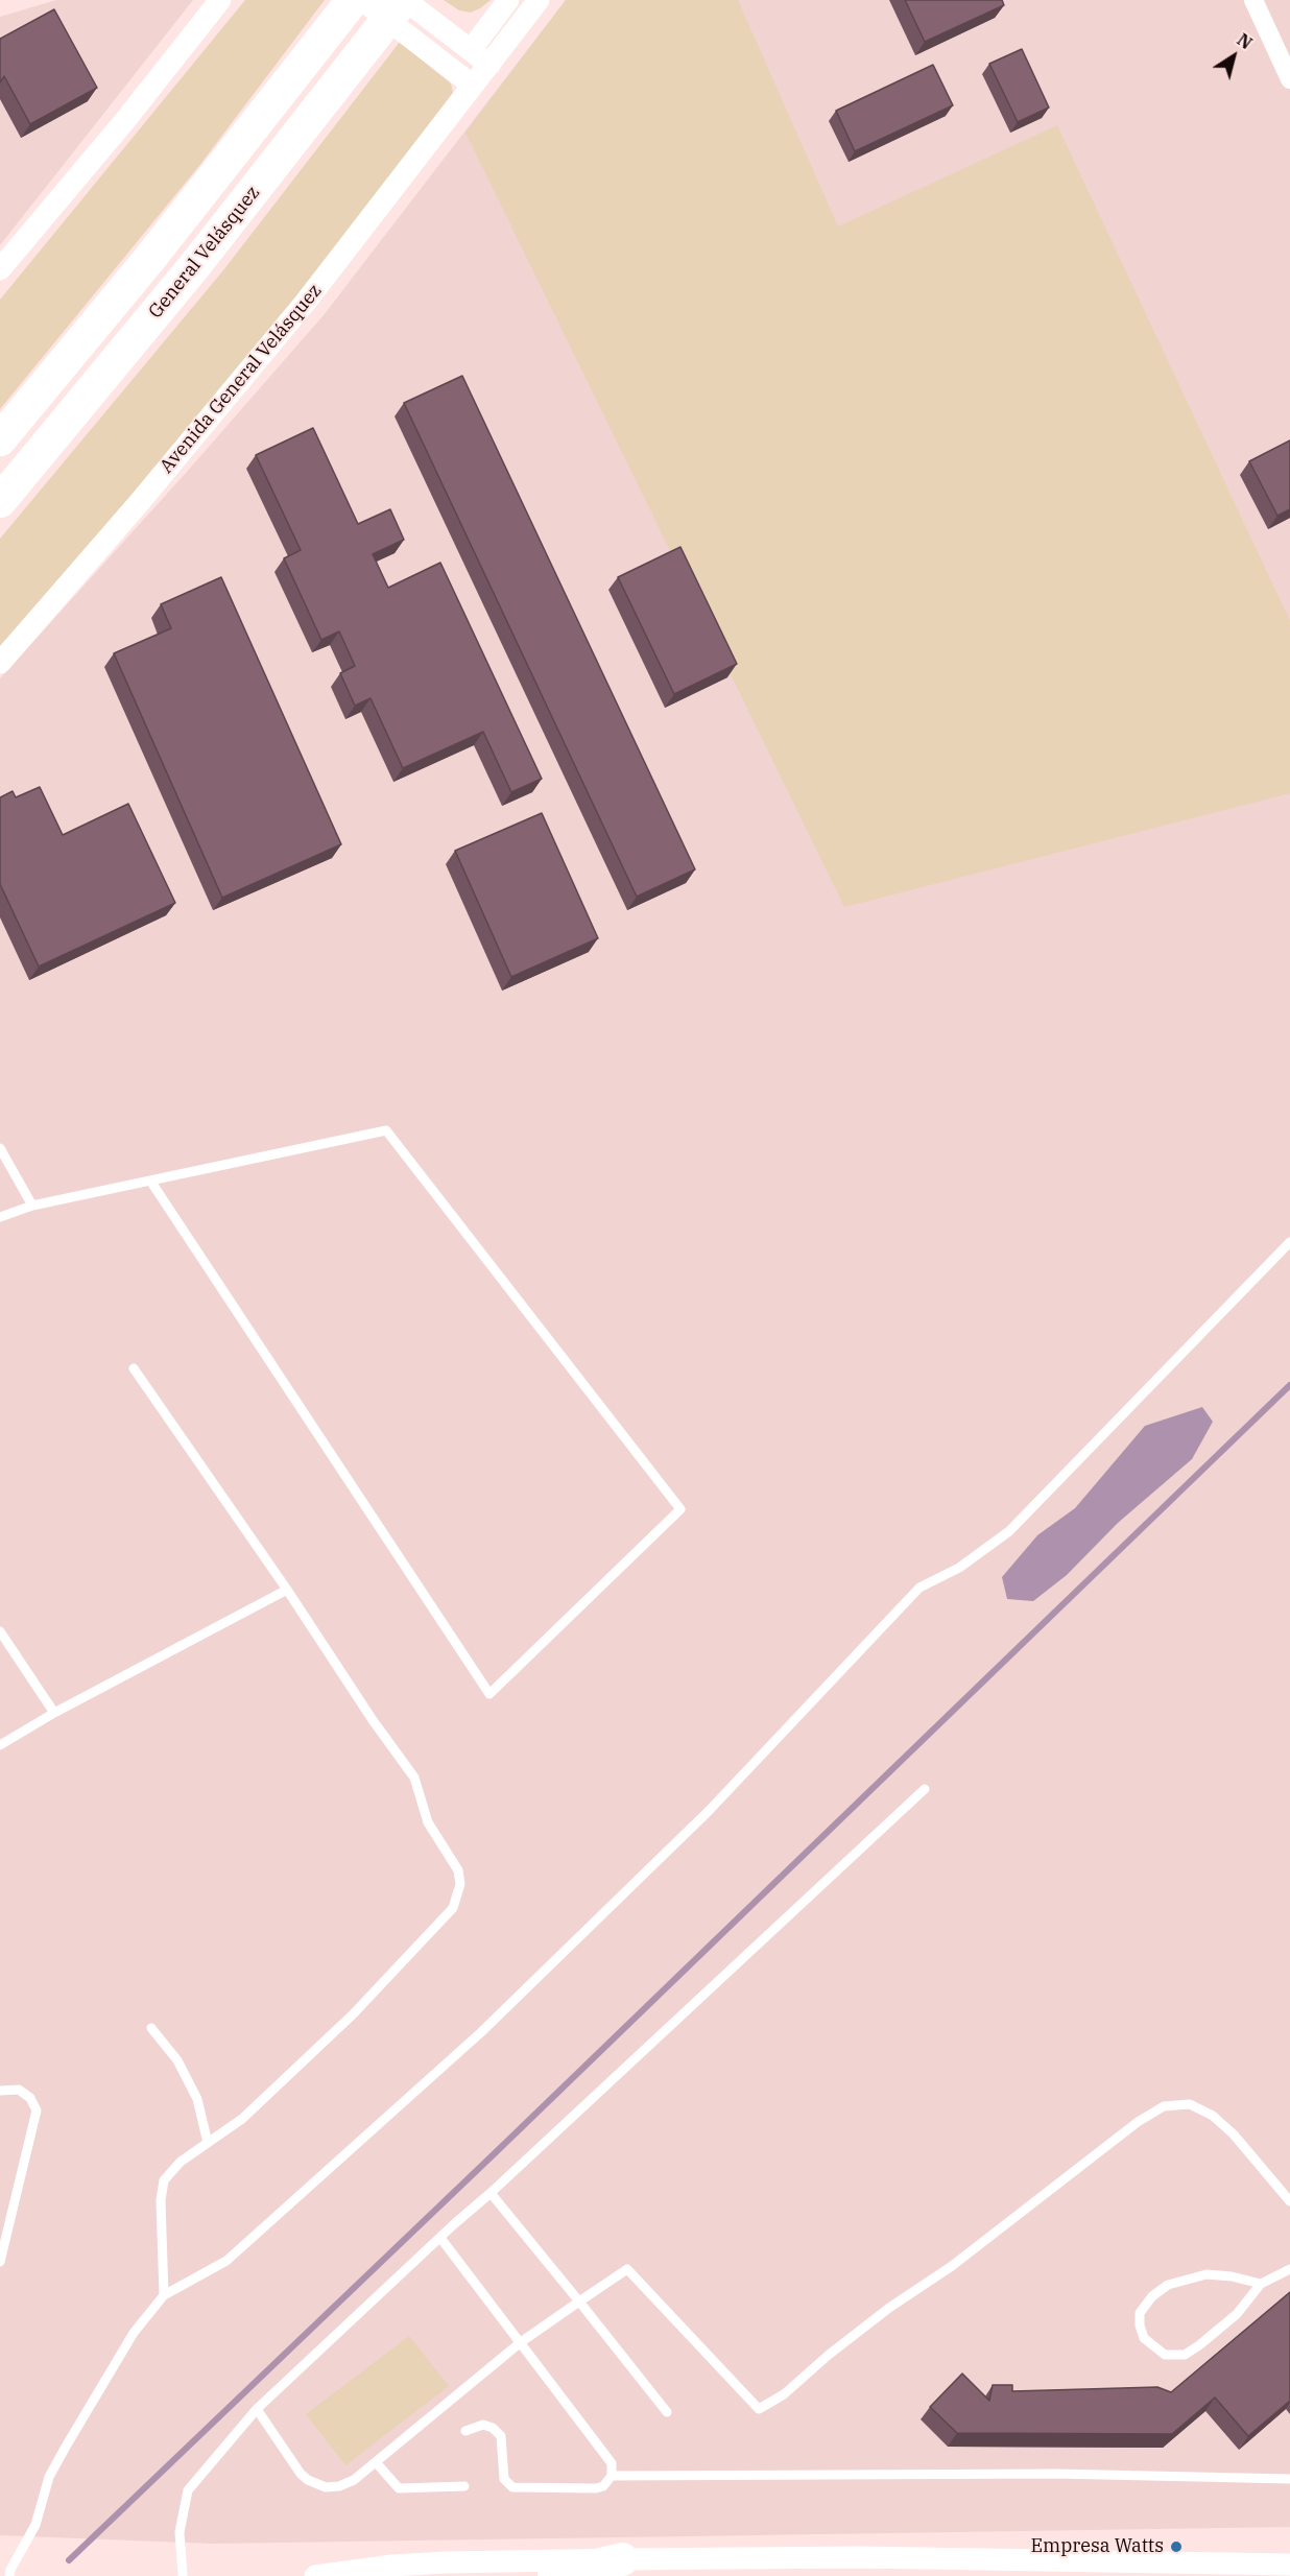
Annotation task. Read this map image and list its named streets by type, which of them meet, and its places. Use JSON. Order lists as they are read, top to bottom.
{
  "streets": {
    "highway": ["General Velásquez"],
    "street": ["Avenida General Velásquez"]
  },
  "places": ["Empresa Watts"],
  "north": "top right"
}
